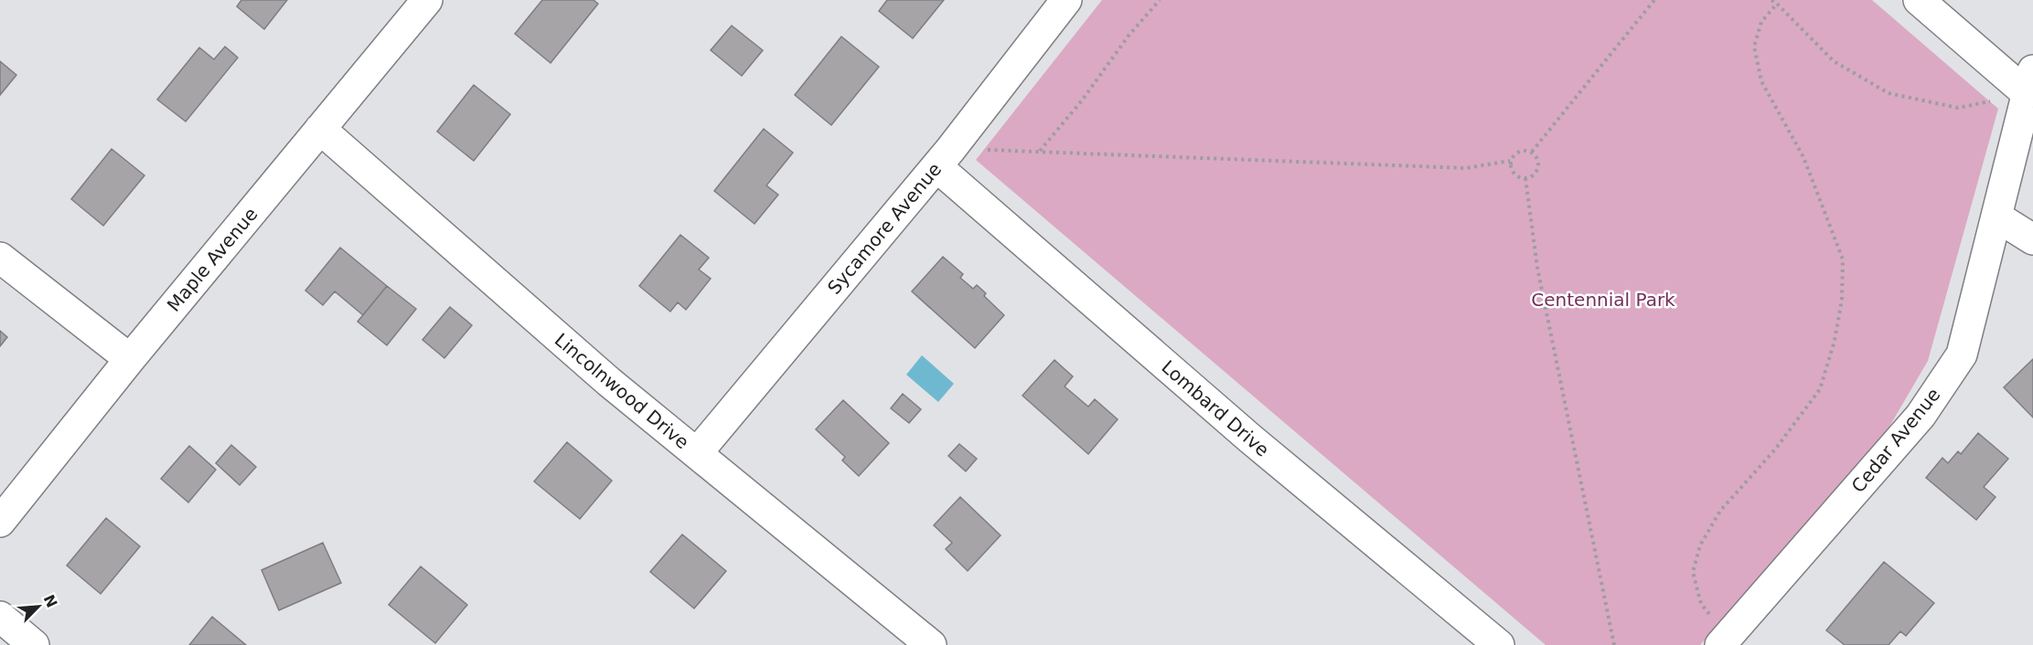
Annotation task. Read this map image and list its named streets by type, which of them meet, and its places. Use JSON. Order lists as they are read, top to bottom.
{
  "streets": {
    "street": [
      "Sycamore Avenue",
      "Maple Avenue",
      "Lincolnwood Drive",
      "Lombard Drive",
      "Cedar Avenue"
    ]
  },
  "crossings": [
    ["Sycamore Avenue", "Lincolnwood Drive"],
    ["Sycamore Avenue", "Lombard Drive"],
    ["Maple Avenue", "Lincolnwood Drive"]
  ],
  "parks": ["Centennial Park"],
  "north": "top right"
}
